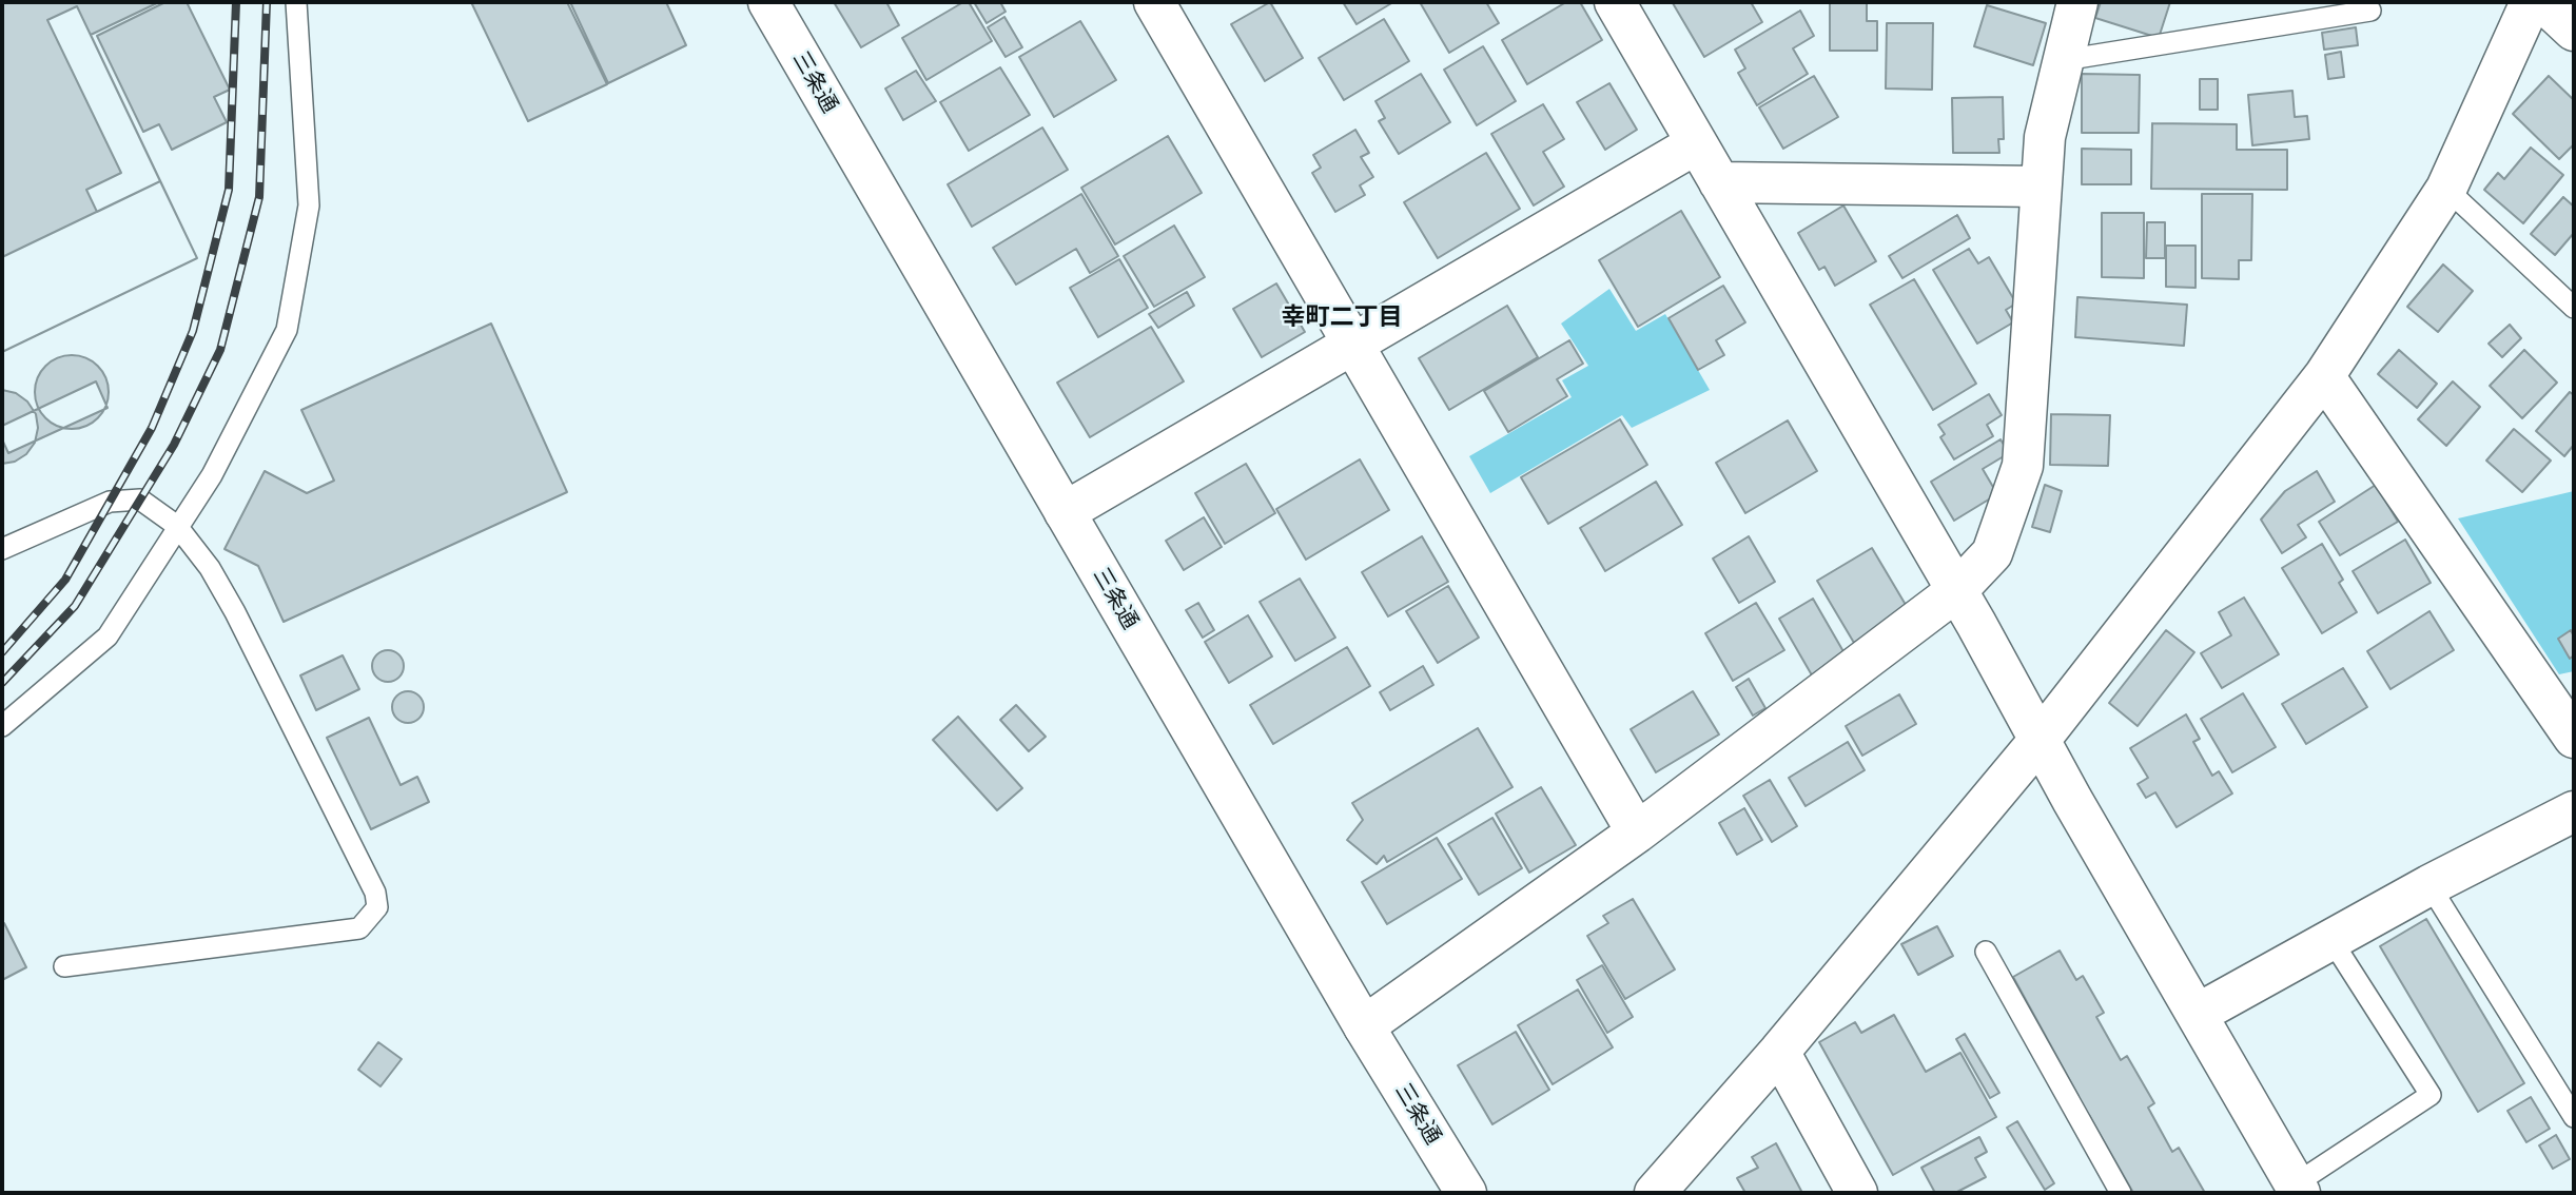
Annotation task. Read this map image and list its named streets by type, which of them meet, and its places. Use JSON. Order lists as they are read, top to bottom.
{
  "streets": {
    "street": ["三条通"]
  },
  "districts": ["幸町二丁目"]
}
